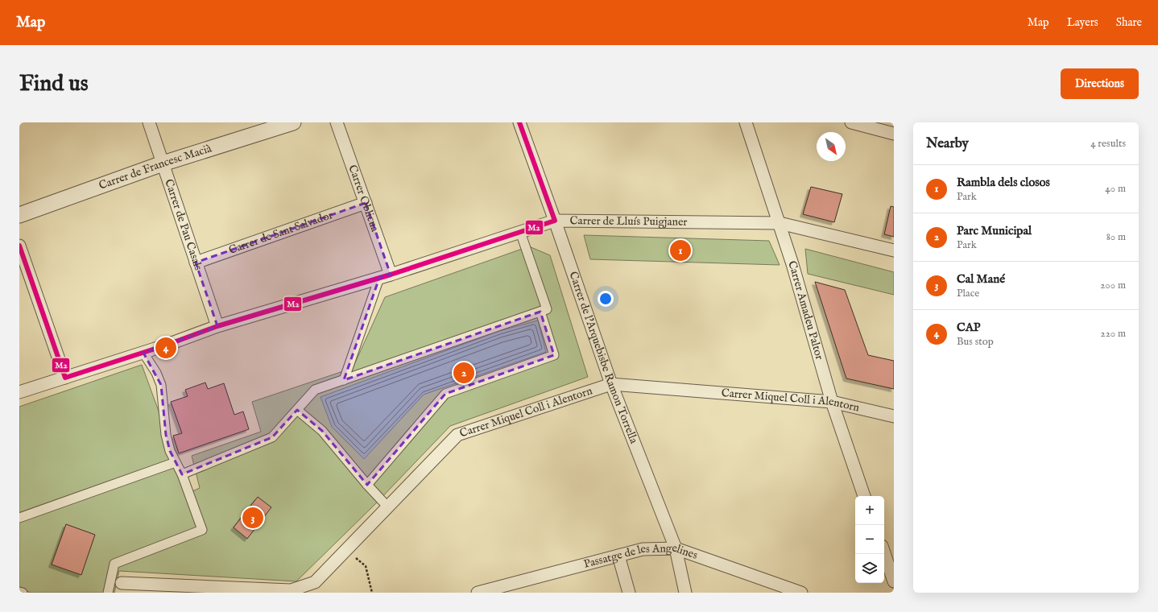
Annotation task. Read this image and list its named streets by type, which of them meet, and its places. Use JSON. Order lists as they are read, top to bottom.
{
  "streets": {
    "street": [
      "Carrer de Francesc Macià",
      "Carrer Oblicua",
      "Carrer de Lluís Puigjaner",
      "Carrer de Pau Casals",
      "Carrer de Sant Salvador",
      "Carrer Amadeu Paltor",
      "Carrer de l'Arquebisbe Ramon Torrella",
      "Carrer Miquel Coll i Alentorn",
      "Passatge de les Angelines"
    ]
  },
  "crossings": [
    ["Carrer de Francesc Macià", "Carrer de Pau Casals"],
    ["Carrer Oblicua", "Carrer de Lluís Puigjaner"],
    ["Carrer Oblicua", "Carrer de Sant Salvador"],
    ["Carrer de Lluís Puigjaner", "Carrer de Pau Casals"],
    ["Carrer de Lluís Puigjaner", "Carrer Amadeu Paltor"],
    ["Carrer de Lluís Puigjaner", "Carrer de l'Arquebisbe Ramon Torrella"],
    ["Carrer de Pau Casals", "Carrer de Sant Salvador"],
    ["Carrer Amadeu Paltor", "Carrer Miquel Coll i Alentorn"],
    ["Carrer de l'Arquebisbe Ramon Torrella", "Carrer Miquel Coll i Alentorn"],
    ["Carrer de l'Arquebisbe Ramon Torrella", "Passatge de les Angelines"]
  ],
  "lines": ["transit line M2"],
  "north": "bottom right",
  "page": {
    "header": "Map",
    "nav": ["Map", "Layers", "Share"],
    "buttons": "Directions",
    "title": "Find us",
    "heading": ["Nearby", "4 results"],
    "list": [
      {
        "mark": "1",
        "name": "Rambla dels closos",
        "note": "Park",
        "value": "40 m"
      },
      {
        "mark": "2",
        "name": "Parc Municipal",
        "note": "Park",
        "value": "80 m"
      },
      {
        "mark": "3",
        "name": "Cal Mané",
        "note": "Place",
        "value": "200 m"
      },
      {
        "mark": "4",
        "name": "CAP",
        "note": "Bus stop",
        "value": "220 m"
      }
    ],
    "pins": [
      "1",
      "4",
      "2",
      "3"
    ],
    "map_buttons": ["+", "−"]
  }
}
